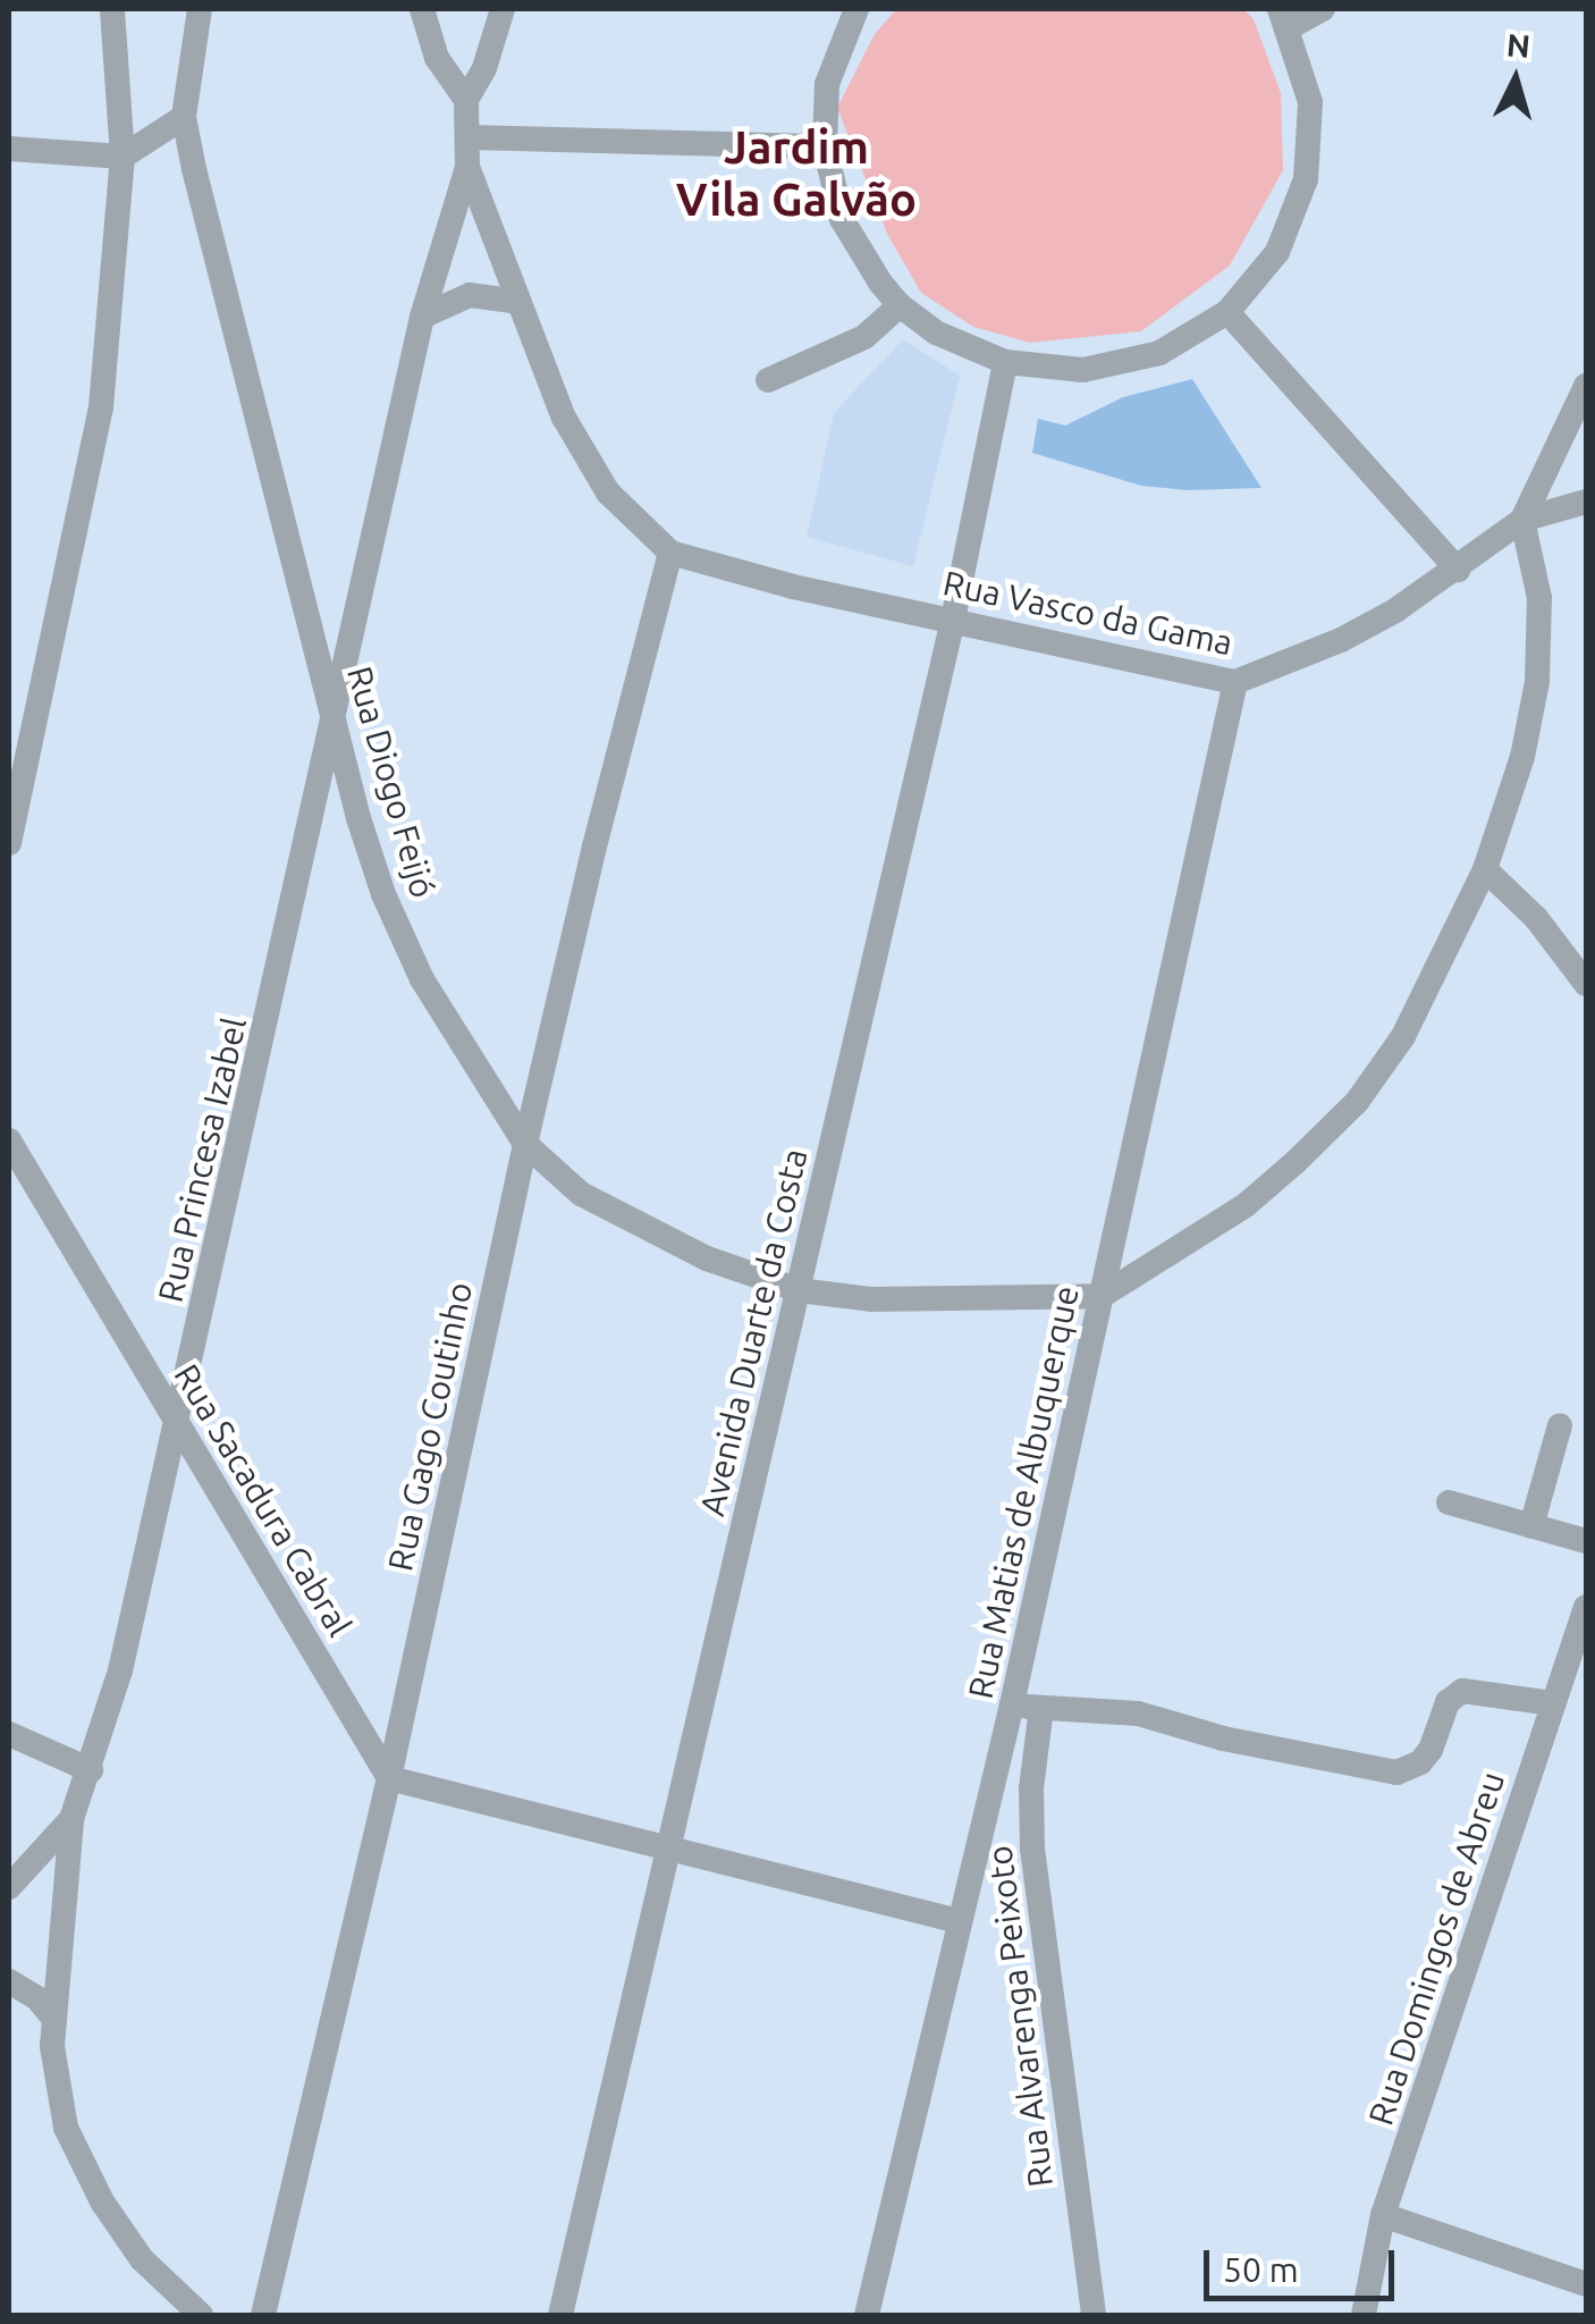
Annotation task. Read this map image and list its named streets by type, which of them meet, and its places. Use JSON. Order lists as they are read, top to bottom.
{
  "streets": {
    "street": [
      "Rua Vasco da Gama",
      "Rua Diogo Feijó",
      "Rua Princesa Izabel",
      "Avenida Duarte da Costa",
      "Rua Gago Coutinho",
      "Rua Matias de Albuquerque",
      "Rua Sacadura Cabral",
      "Rua Domingos de Abreu",
      "Rua Alvarenga Peixoto"
    ]
  },
  "crossings": [
    ["Rua Vasco da Gama", "Avenida Duarte da Costa"],
    ["Rua Vasco da Gama", "Rua Gago Coutinho"],
    ["Rua Vasco da Gama", "Rua Matias de Albuquerque"],
    ["Rua Diogo Feijó", "Rua Princesa Izabel"],
    ["Rua Diogo Feijó", "Avenida Duarte da Costa"],
    ["Rua Diogo Feijó", "Rua Gago Coutinho"],
    ["Rua Diogo Feijó", "Rua Matias de Albuquerque"],
    ["Rua Princesa Izabel", "Rua Sacadura Cabral"],
    ["Rua Gago Coutinho", "Rua Sacadura Cabral"]
  ],
  "districts": ["Jardim Vila Galvão"],
  "scale_bar": "50 m",
  "north": "top"
}
